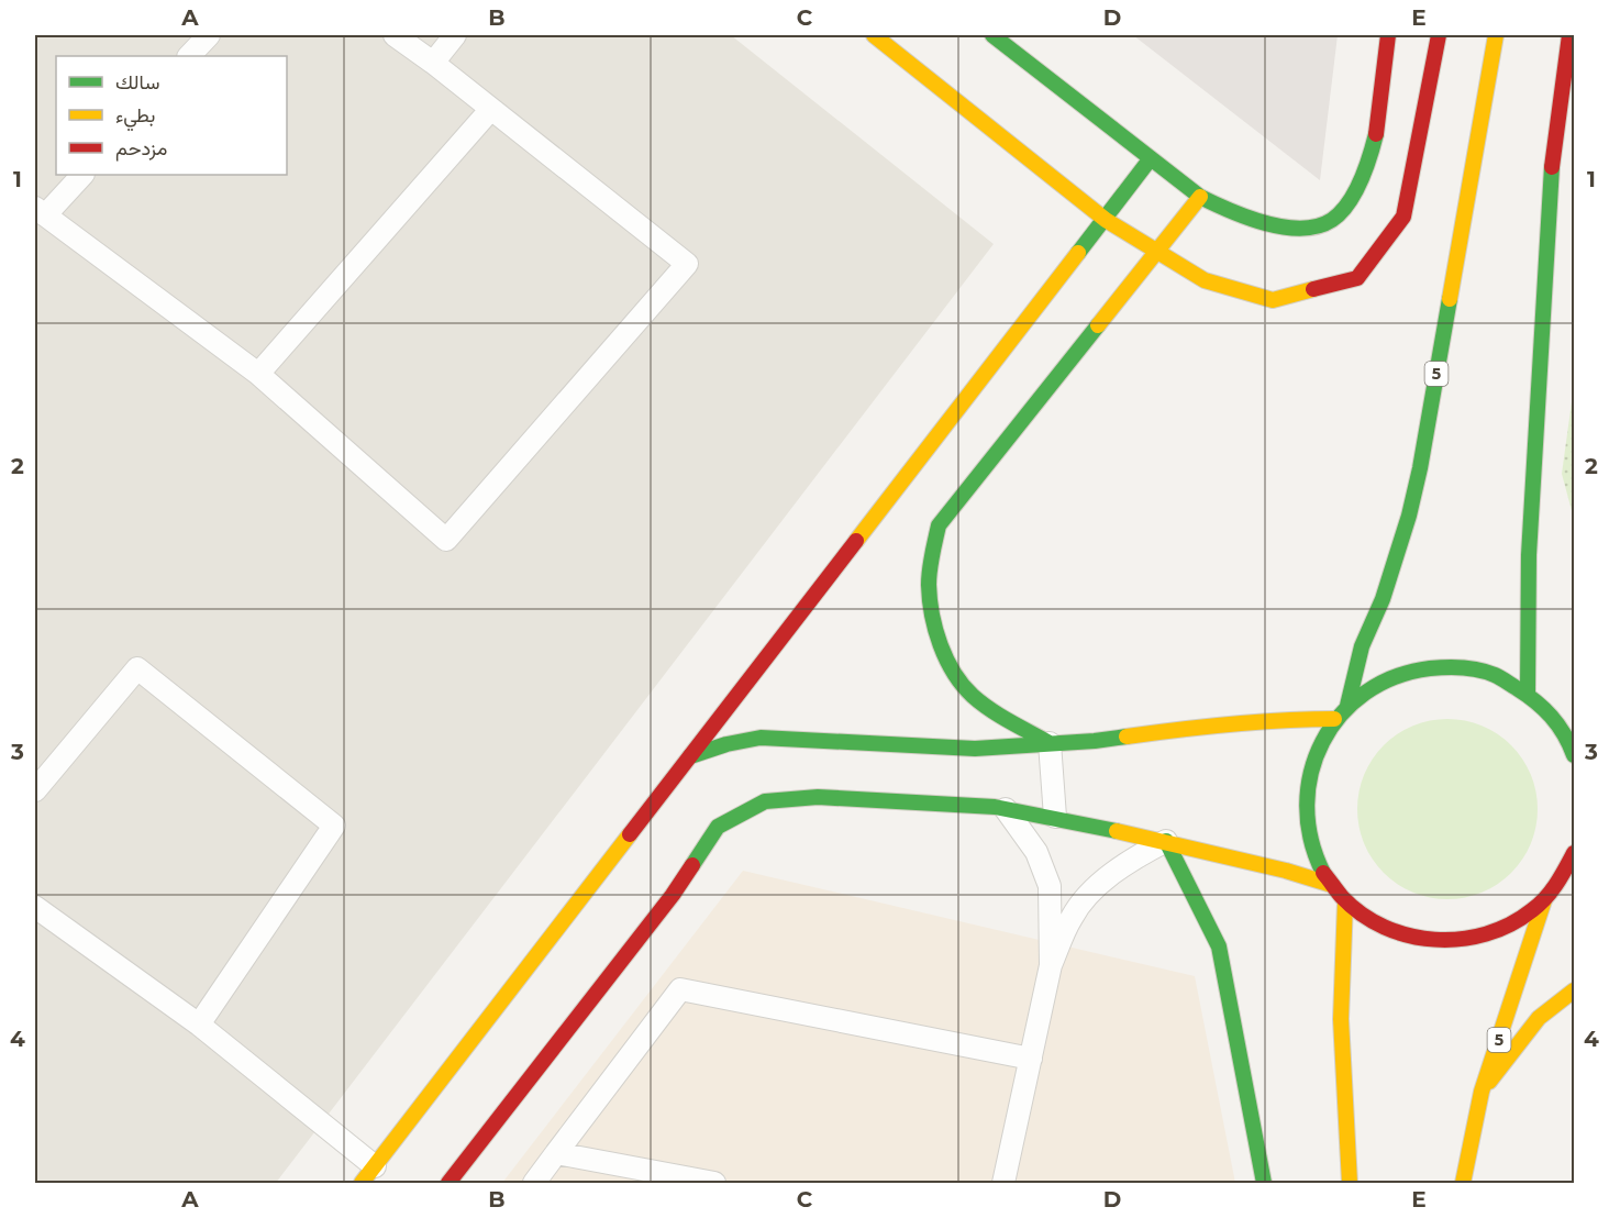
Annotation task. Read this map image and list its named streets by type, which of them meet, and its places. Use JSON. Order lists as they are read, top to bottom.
{
  "streets": {
    "main road": ["5"]
  },
  "legend": ["سالك", "بطيء", "مزدحم"],
  "grid": {
    "columns": [
      "A",
      "B",
      "C",
      "D",
      "E"
    ],
    "rows": [
      "1",
      "2",
      "3",
      "4"
    ]
  }
}
